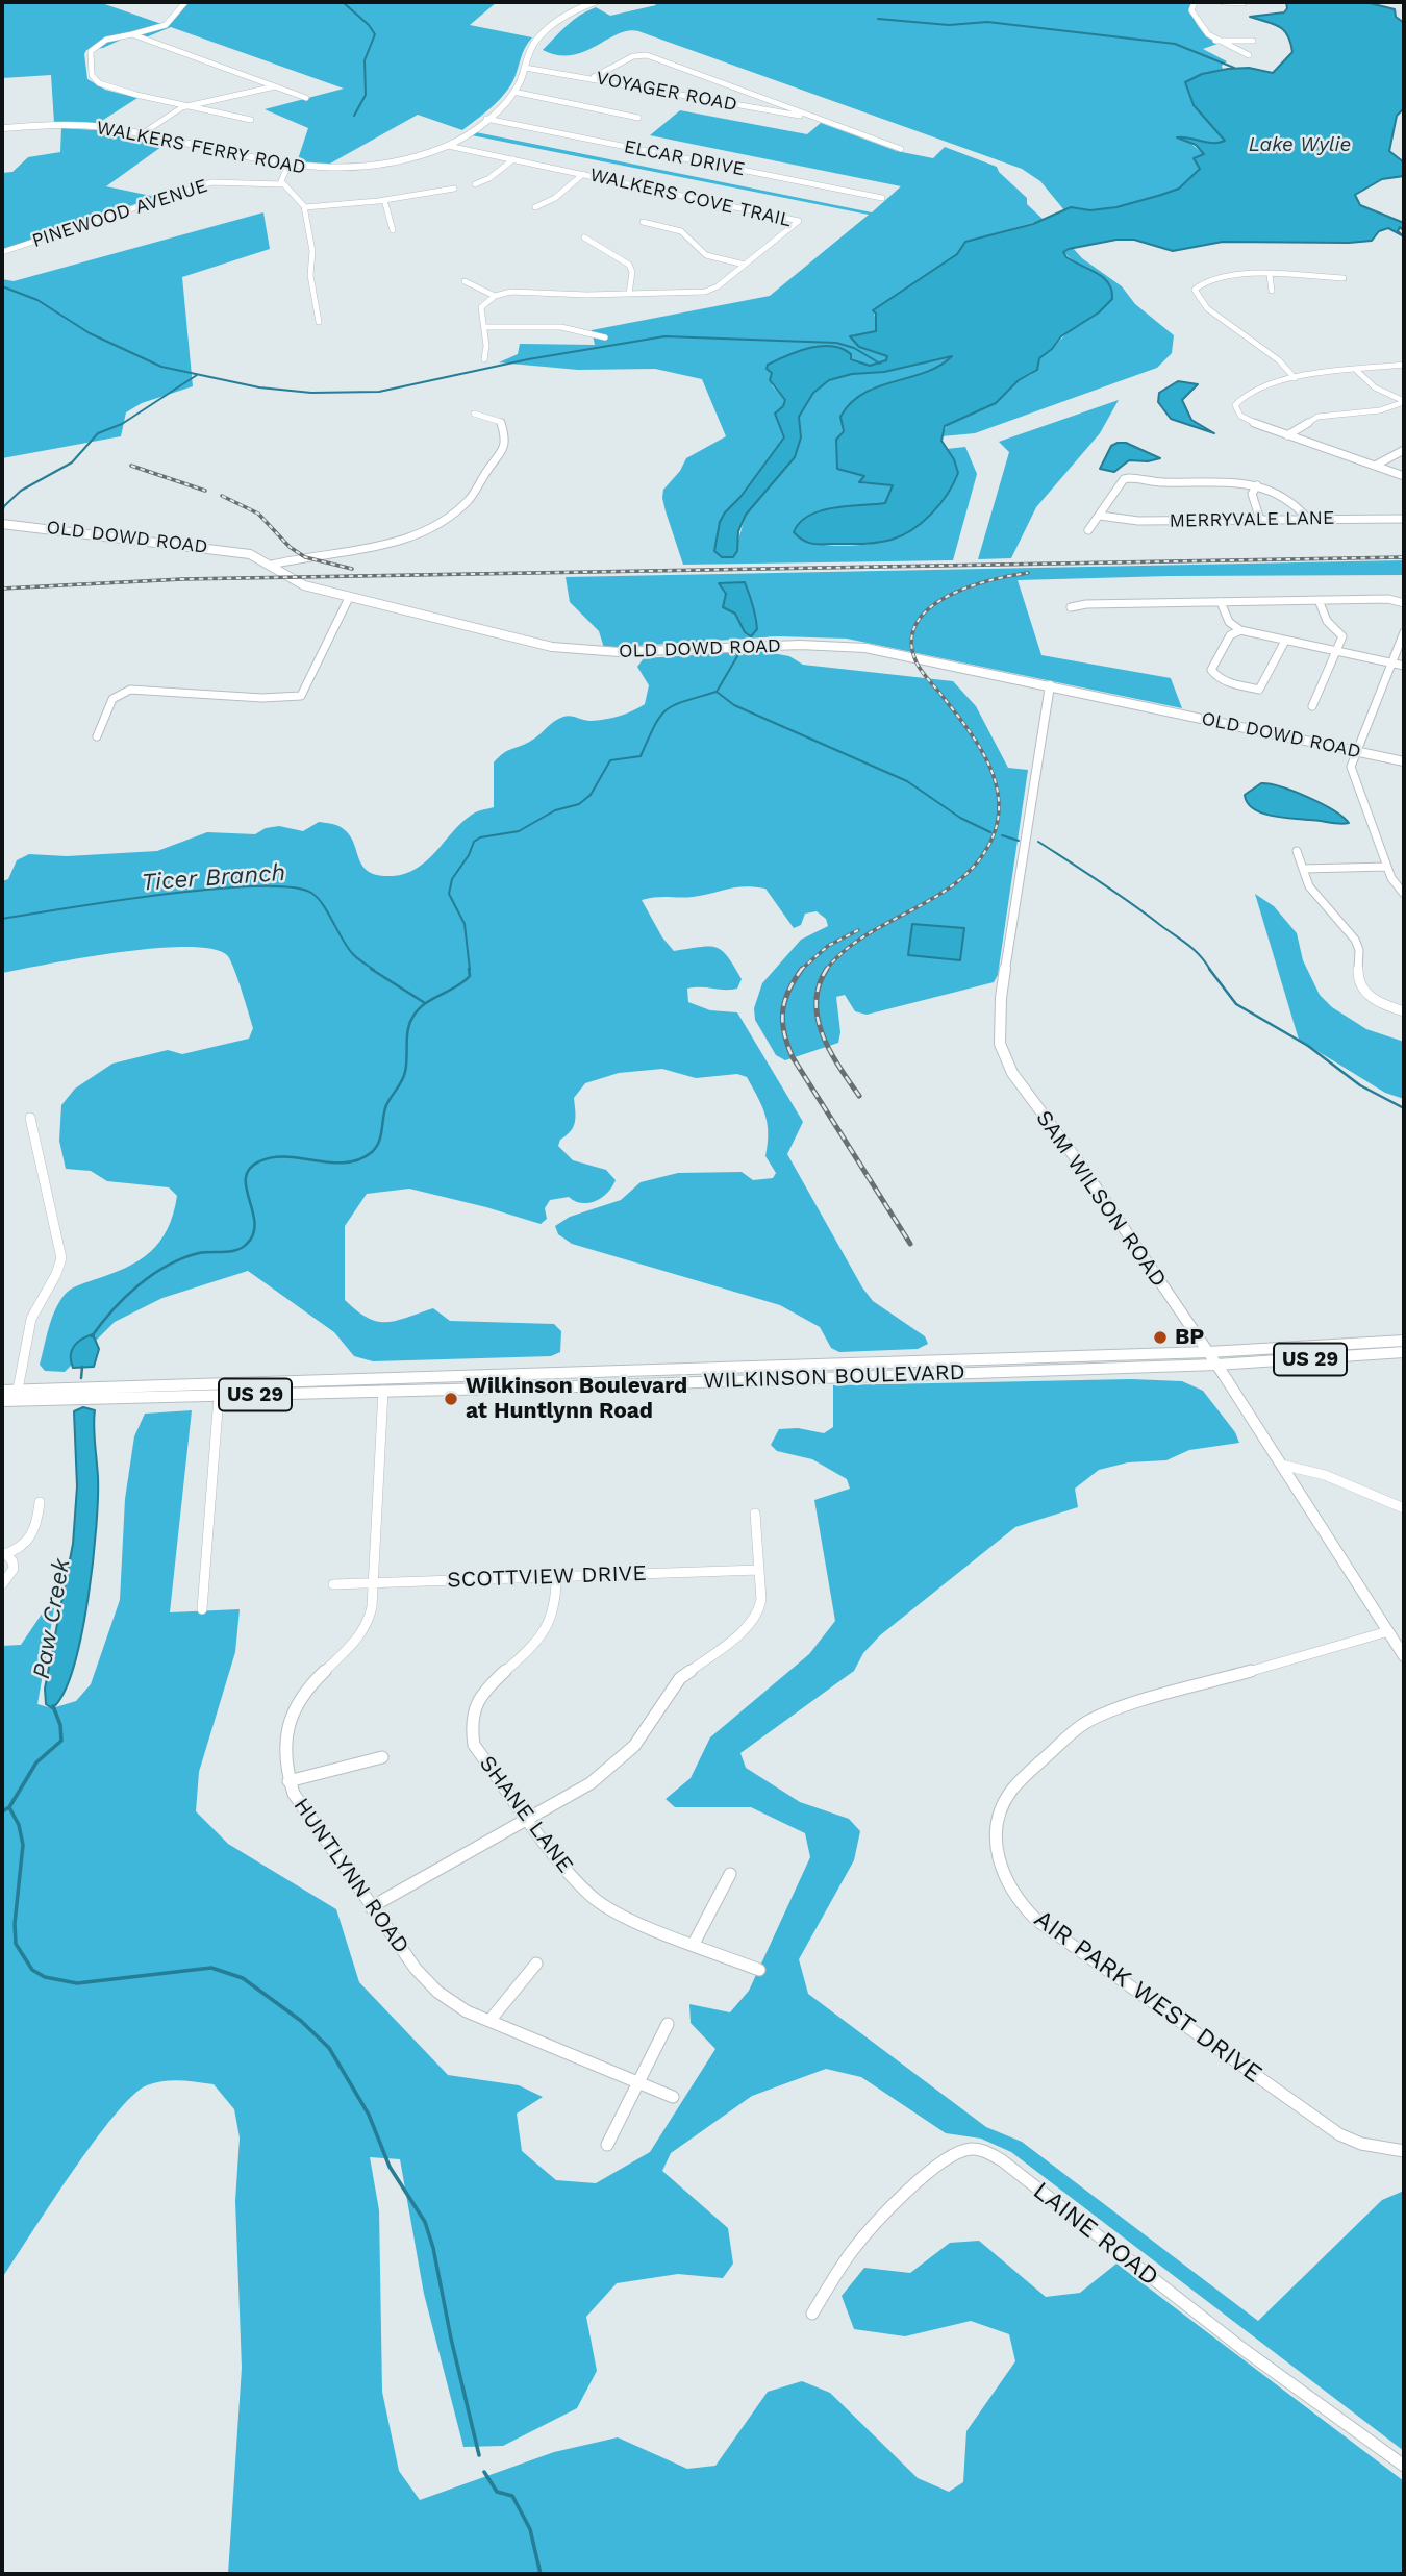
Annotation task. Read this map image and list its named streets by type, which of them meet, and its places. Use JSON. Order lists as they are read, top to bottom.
{
  "streets": {
    "main road": ["US 29", "WILKINSON BOULEVARD"],
    "street": [
      "VOYAGER ROAD",
      "WALKERS FERRY ROAD",
      "ELCAR DRIVE",
      "WALKERS COVE TRAIL",
      "PINEWOOD AVENUE",
      "MERRYVALE LANE",
      "OLD DOWD ROAD",
      "SAM WILSON ROAD",
      "SCOTTVIEW DRIVE",
      "SHANE LANE",
      "HUNTLYNN ROAD",
      "AIR PARK WEST DRIVE",
      "LAINE ROAD"
    ]
  },
  "crossings": [
    ["VOYAGER ROAD", "WALKERS FERRY ROAD"],
    ["WALKERS FERRY ROAD", "ELCAR DRIVE"],
    ["WALKERS FERRY ROAD", "WALKERS COVE TRAIL"],
    ["OLD DOWD ROAD", "SAM WILSON ROAD"],
    ["SAM WILSON ROAD", "WILKINSON BOULEVARD"],
    ["SAM WILSON ROAD", "AIR PARK WEST DRIVE"],
    ["WILKINSON BOULEVARD", "HUNTLYNN ROAD"],
    ["SCOTTVIEW DRIVE", "SHANE LANE"],
    ["SCOTTVIEW DRIVE", "HUNTLYNN ROAD"]
  ],
  "water": ["Lake Wylie", "Ticer Branch", "Paw Creek"],
  "places": ["BP", "Wilkinson Boulevard at Huntlynn Road"]
}
